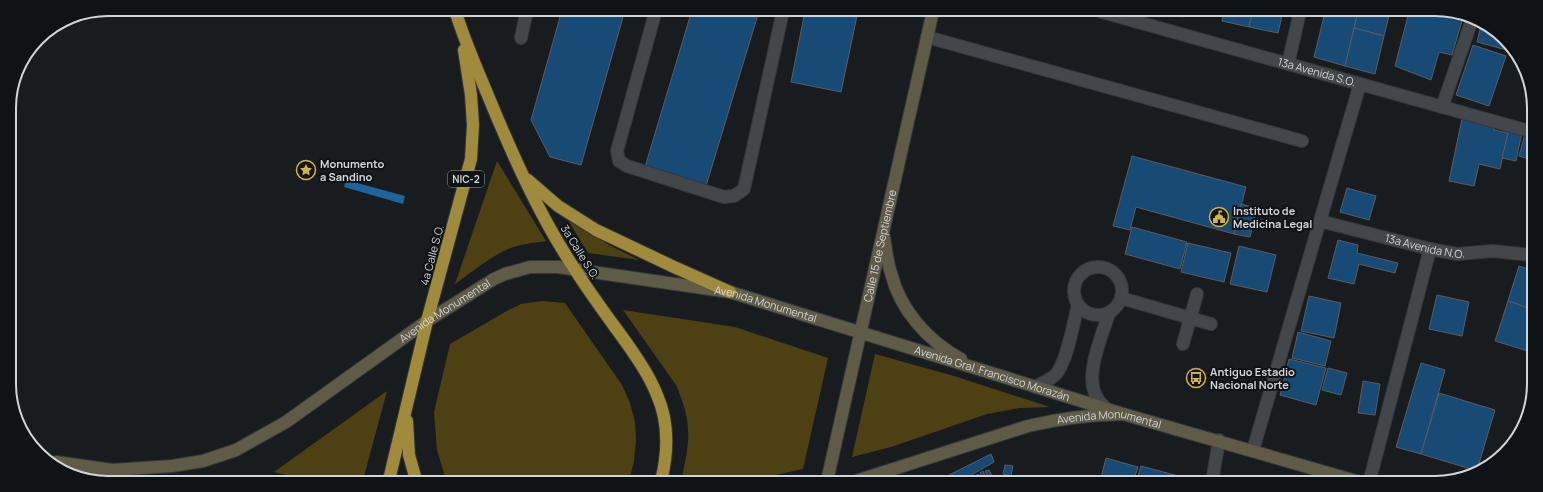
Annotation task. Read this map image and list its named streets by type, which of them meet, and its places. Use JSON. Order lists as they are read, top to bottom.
{
  "streets": {
    "highway": ["NIC-2", "3a Calle S.O.", "4a Calle S.O."],
    "main road": ["Calle 15 de Septiembre", "Avenida Monumental", "Avenida Gral. Francisco Morazán"],
    "street": ["13a Avenida S.O.", "13a Avenida N.O."]
  },
  "crossings": [
    ["NIC-2", "3a Calle S.O."],
    ["NIC-2", "4a Calle S.O."],
    ["Calle 15 de Septiembre", "Avenida Monumental"],
    ["Calle 15 de Septiembre", "Avenida Gral. Francisco Morazán"],
    ["3a Calle S.O.", "4a Calle S.O."],
    ["3a Calle S.O.", "Avenida Monumental"],
    ["4a Calle S.O.", "Avenida Monumental"],
    ["Avenida Monumental", "Avenida Gral. Francisco Morazán"]
  ],
  "places": {
    "place": ["Monumento a Sandino"],
    "public building": ["Instituto de Medicina Legal"],
    "bus stop": ["Antiguo Estadio Nacional Norte"]
  }
}
